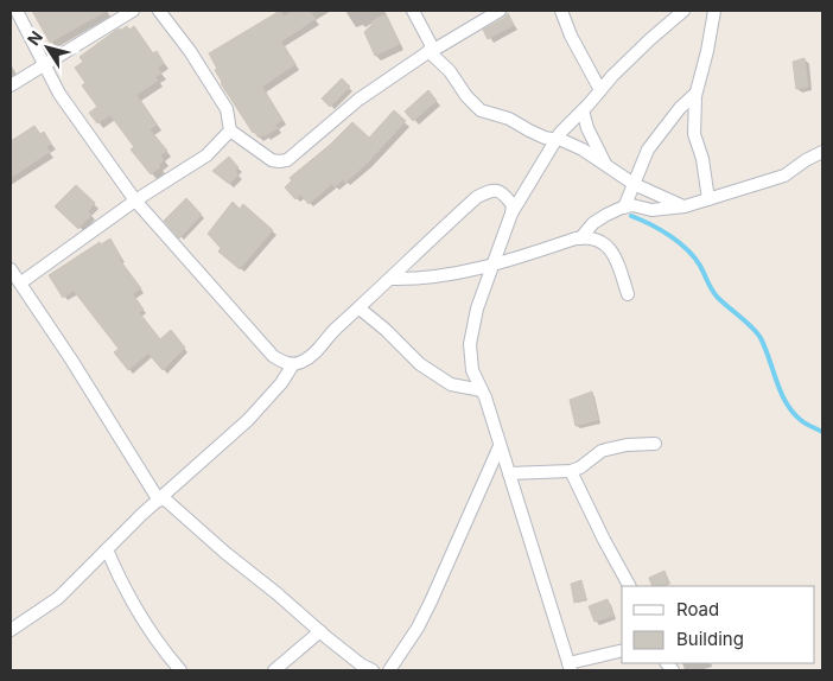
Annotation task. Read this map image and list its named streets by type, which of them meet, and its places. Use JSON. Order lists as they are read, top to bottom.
{
  "legend": ["Road", "Building"],
  "north": "top left"
}
